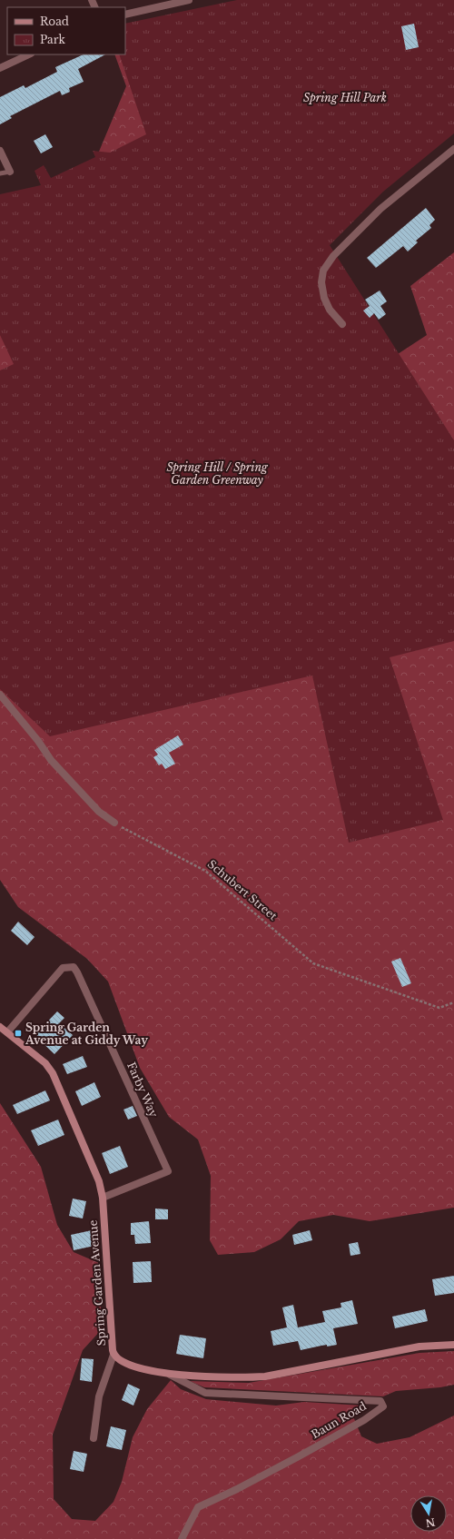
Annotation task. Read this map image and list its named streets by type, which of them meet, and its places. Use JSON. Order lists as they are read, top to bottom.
{
  "streets": {
    "street": ["Farby Way", "Spring Garden Avenue", "Baun Road"],
    "path": ["Schubert Street"]
  },
  "crossings": [
    ["Farby Way", "Spring Garden Avenue"],
    ["Spring Garden Avenue", "Baun Road"]
  ],
  "parks": ["Spring Hill Park", "Spring Hill / Spring Garden Greenway"],
  "places": {
    "transit": ["Spring Garden Avenue at Giddy Way"]
  },
  "legend": ["Road", "Park"],
  "north": "bottom"
}
